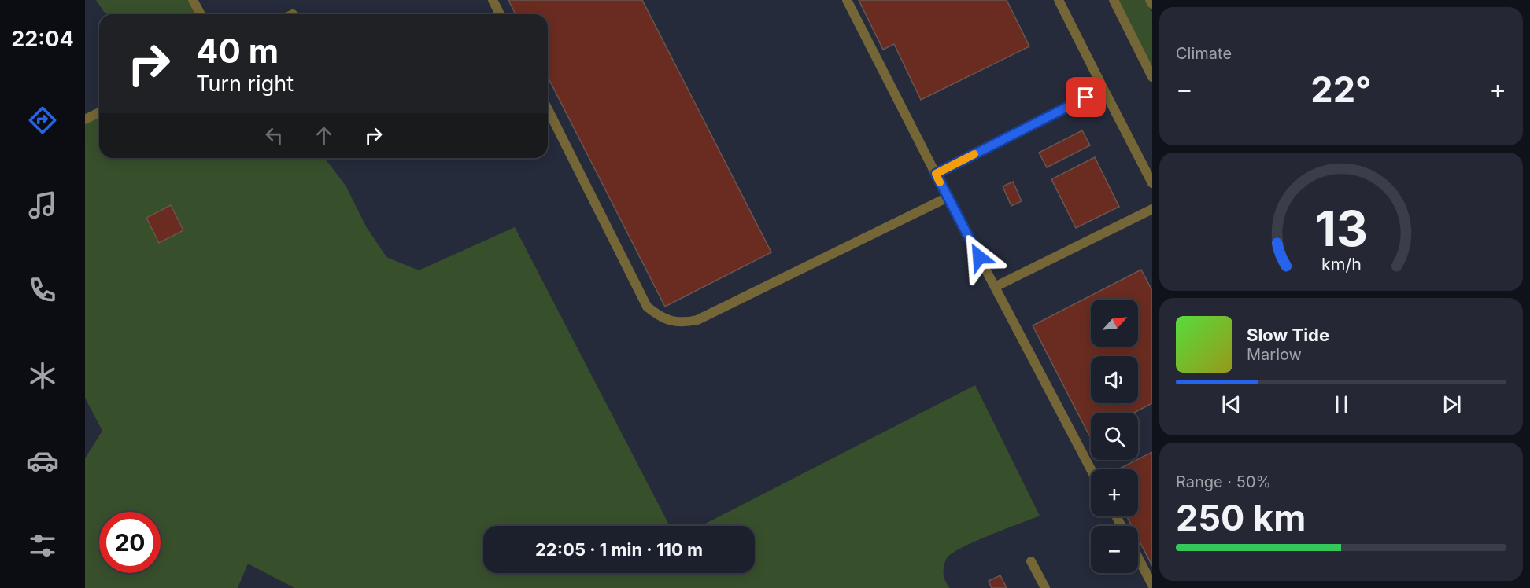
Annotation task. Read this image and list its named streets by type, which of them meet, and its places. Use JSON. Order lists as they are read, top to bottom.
{
  "north": "top right",
  "page": {
    "tabs": "22:04",
    "tile": [
      "Climate",
      ["Range · 50%", "250 km"]
    ],
    "turn": ["40 m", "Turn right"],
    "heat": ["−", "22°", "+"],
    "map_buttons": ["+", "−"],
    "song": ["Slow Tide", "Marlow"],
    "limit": "20",
    "trip": "22:05 · 1 min · 110 m",
    "gauge": ["13", "km/h"]
  }
}
